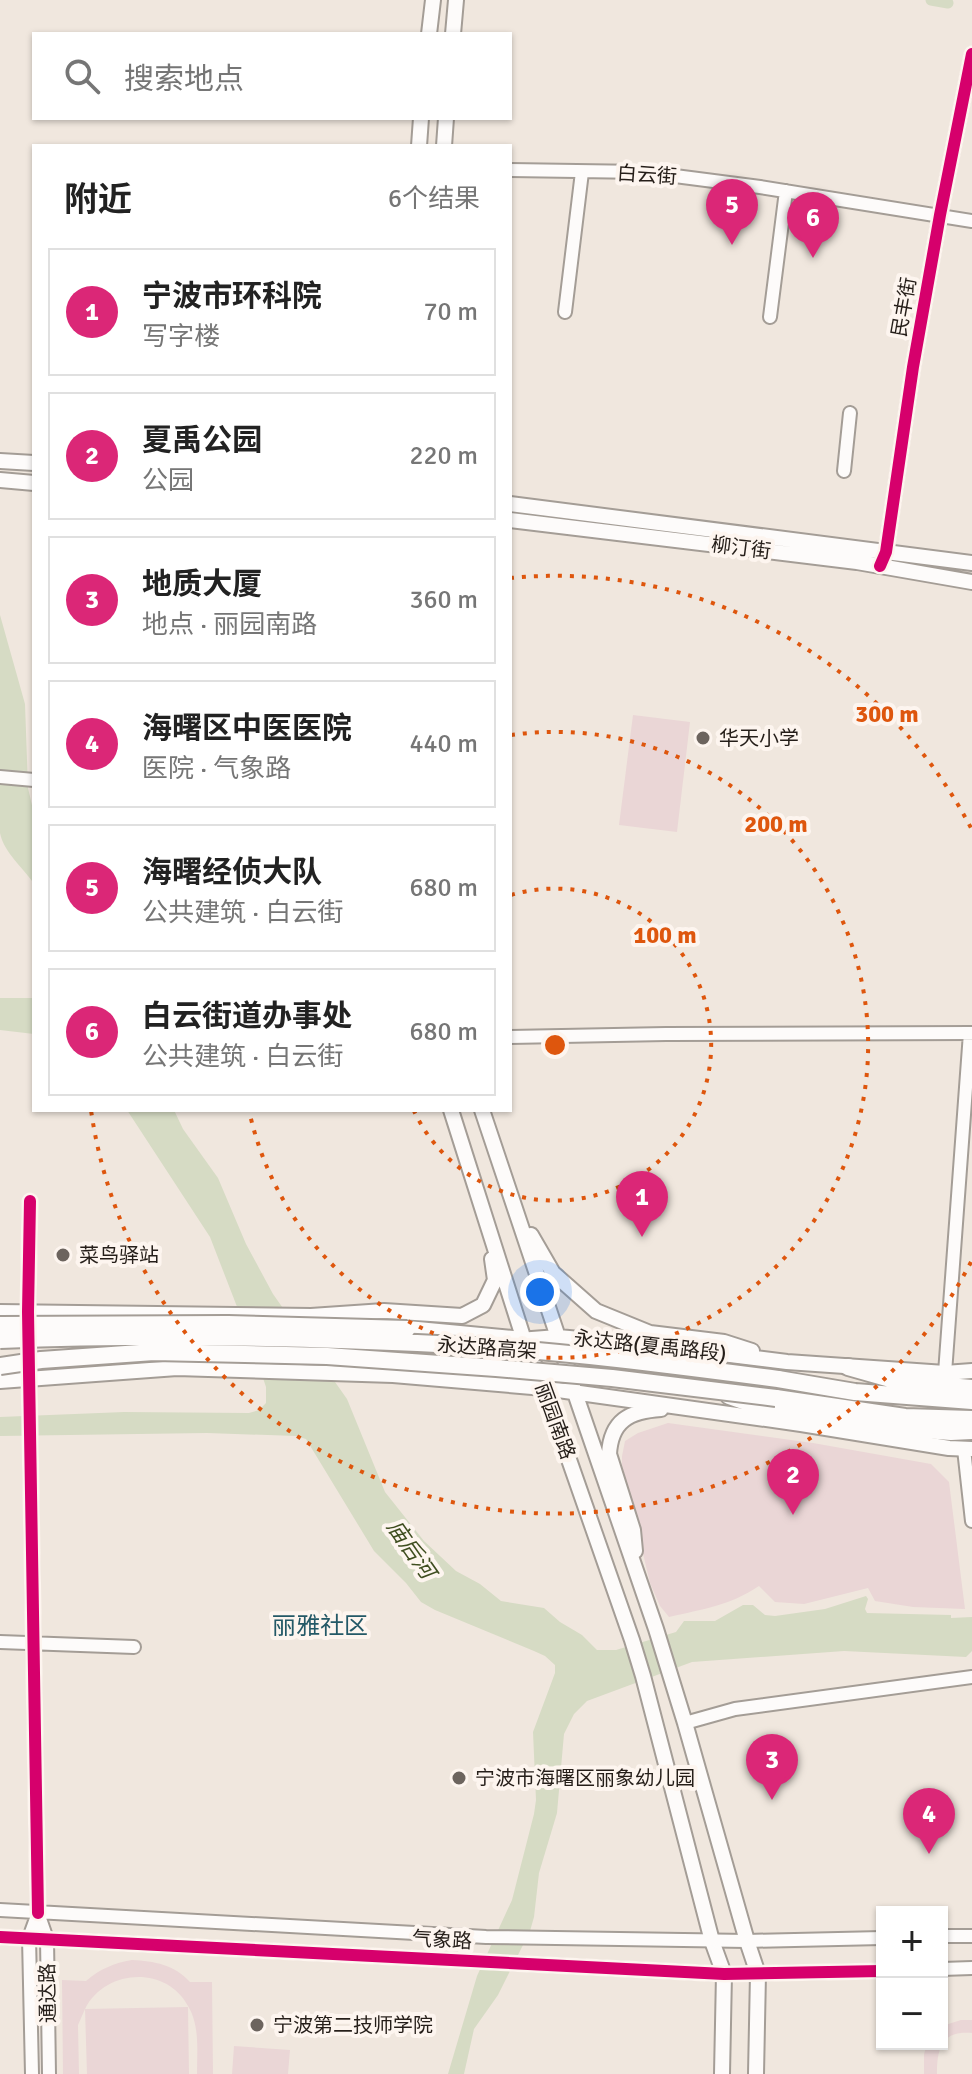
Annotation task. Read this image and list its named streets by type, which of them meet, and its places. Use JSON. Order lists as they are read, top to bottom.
{
  "streets": {
    "highway": ["永达路高架"],
    "main road": ["柳汀街", "永达路(夏禹路段)", "丽园南路"],
    "street": [
      "白云街",
      "民丰街",
      "气象路",
      "通达路"
    ]
  },
  "crossings": [
    ["白云街", "民丰街"],
    ["民丰街", "柳汀街"],
    ["永达路(夏禹路段)", "丽园南路"],
    ["永达路(夏禹路段)", "通达路"],
    ["丽园南路", "气象路"],
    ["气象路", "通达路"]
  ],
  "districts": ["丽雅社区"],
  "water": ["庙后河"],
  "places": [
    "华天小学",
    "菜鸟驿站",
    "宁波市海曙区丽象幼儿园",
    "宁波第二技师学院"
  ],
  "page": {
    "search": "搜索地点",
    "heading": ["附近", "6个结果"],
    "pins": [
      "5",
      "6",
      "1",
      "2",
      "3",
      "4"
    ],
    "list": [
      {
        "mark": "1",
        "name": "宁波市环科院",
        "note": "写字楼",
        "value": "70 m"
      },
      {
        "mark": "2",
        "name": "夏禹公园",
        "note": "公园",
        "value": "220 m"
      },
      {
        "mark": "3",
        "name": "地质大厦",
        "note": "地点 · 丽园南路",
        "value": "360 m"
      },
      {
        "mark": "4",
        "name": "海曙区中医医院",
        "note": "医院 · 气象路",
        "value": "440 m"
      },
      {
        "mark": "5",
        "name": "海曙经侦大队",
        "note": "公共建筑 · 白云街",
        "value": "680 m"
      },
      {
        "mark": "6",
        "name": "白云街道办事处",
        "note": "公共建筑 · 白云街",
        "value": "680 m"
      }
    ],
    "map_buttons": ["+", "−"]
  },
  "rings": ["300 m", "200 m", "100 m"]
}
